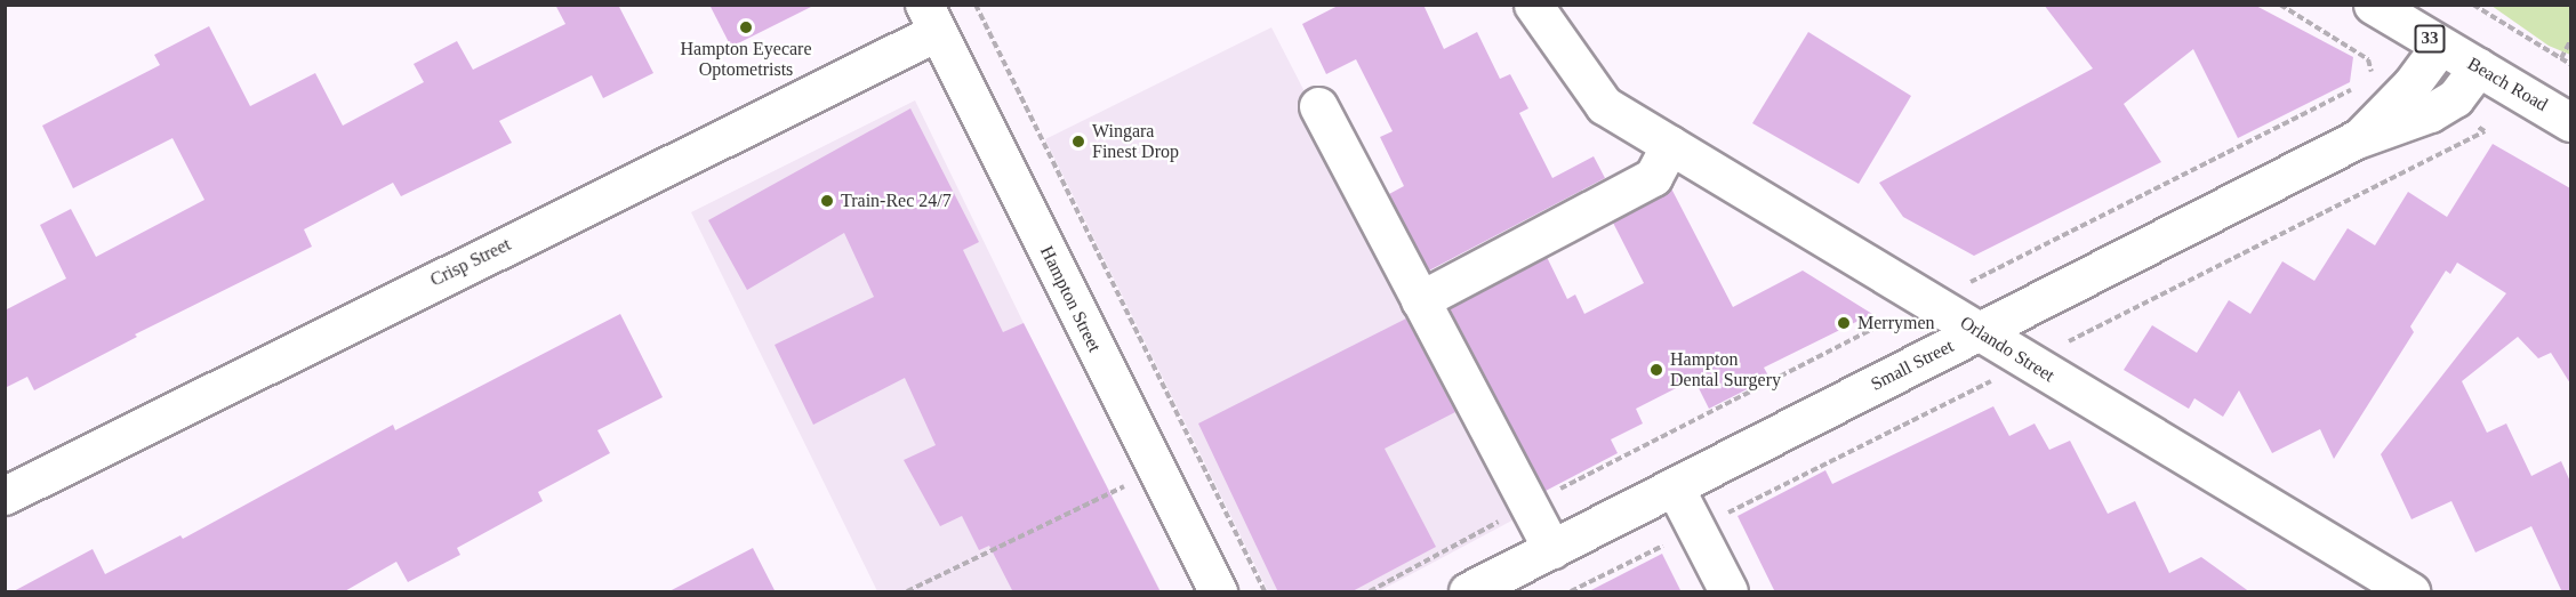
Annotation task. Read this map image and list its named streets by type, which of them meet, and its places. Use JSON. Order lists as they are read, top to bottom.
{
  "streets": {
    "street": [
      "33",
      "Beach Road",
      "Crisp Street",
      "Hampton Street",
      "Orlando Street",
      "Small Street"
    ]
  },
  "crossings": [
    ["Beach Road", "Small Street"],
    ["Crisp Street", "Hampton Street"],
    ["Orlando Street", "Small Street"]
  ],
  "places": [
    "Hampton Eyecare Optometrists",
    "Wingara Finest Drop",
    "Train-Rec 24/7",
    "Merrymen",
    "Hampton Dental Surgery"
  ]
}
